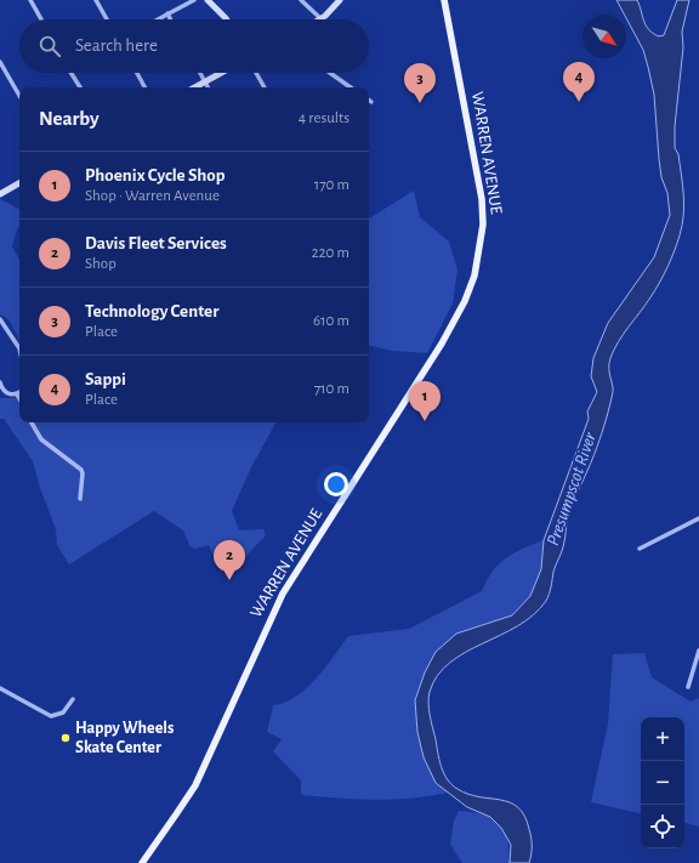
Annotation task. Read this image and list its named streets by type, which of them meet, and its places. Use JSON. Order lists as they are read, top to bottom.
{
  "streets": {
    "main road": ["WARREN AVENUE"]
  },
  "water": ["Presumpscot River"],
  "places": ["Happy Wheels Skate Center"],
  "north": "bottom right",
  "page": {
    "search": "Search here",
    "pins": [
      "4",
      "3",
      "1",
      "2"
    ],
    "heading": ["Nearby", "4 results"],
    "list": [
      {
        "mark": "1",
        "name": "Phoenix Cycle Shop",
        "note": "Shop · Warren Avenue",
        "value": "170 m"
      },
      {
        "mark": "2",
        "name": "Davis Fleet Services",
        "note": "Shop",
        "value": "220 m"
      },
      {
        "mark": "3",
        "name": "Technology Center",
        "note": "Place",
        "value": "610 m"
      },
      {
        "mark": "4",
        "name": "Sappi",
        "note": "Place",
        "value": "710 m"
      }
    ],
    "map_buttons": ["+", "−"]
  }
}
